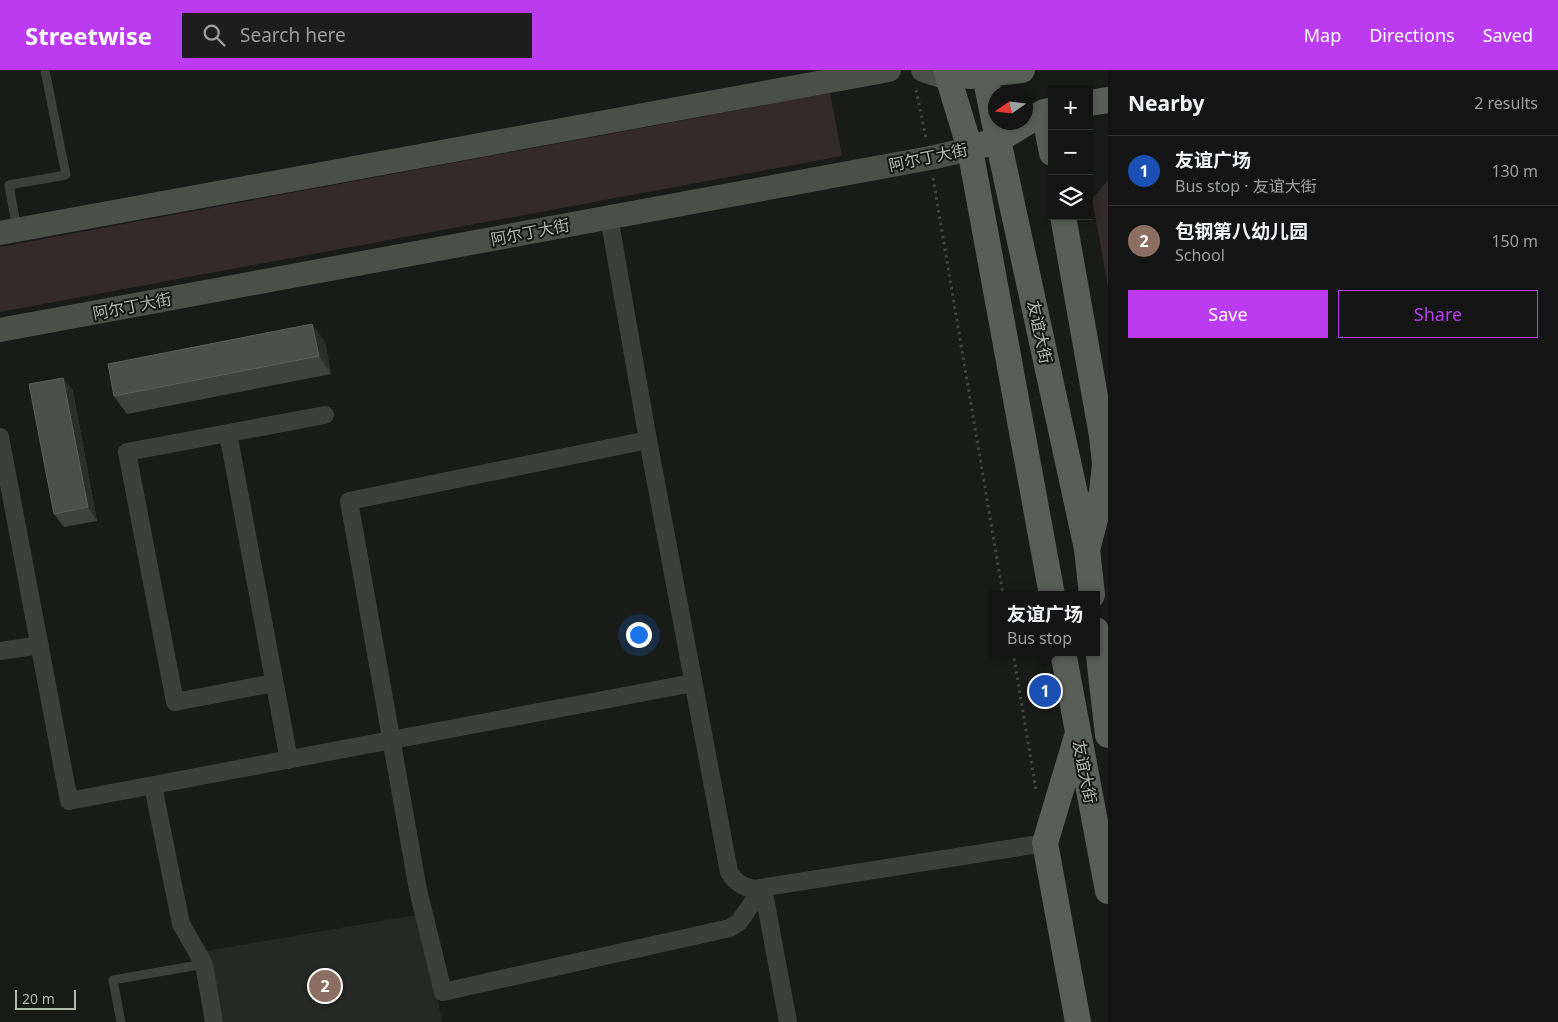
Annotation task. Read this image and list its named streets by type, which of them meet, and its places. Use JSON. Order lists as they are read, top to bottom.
{
  "streets": {
    "main road": ["阿尔丁大街", "友谊大街"]
  },
  "crossings": [
    ["阿尔丁大街", "友谊大街"]
  ],
  "scale_bar": "20 m",
  "north": "left",
  "page": {
    "header": "Streetwise",
    "search": "Search here",
    "nav": ["Map", "Directions", "Saved"],
    "heading": ["Nearby", "2 results"],
    "map_buttons": ["+", "−"],
    "list": [
      {
        "mark": "1",
        "name": "友谊广场",
        "note": "Bus stop · 友谊大街",
        "value": "130 m"
      },
      {
        "mark": "2",
        "name": "包钢第八幼儿园",
        "note": "School",
        "value": "150 m"
      }
    ],
    "buttons": ["Save", "Share"],
    "popup": ["友谊广场", "Bus stop"],
    "pins": ["1", "2"],
    "scale": "20 m"
  }
}
